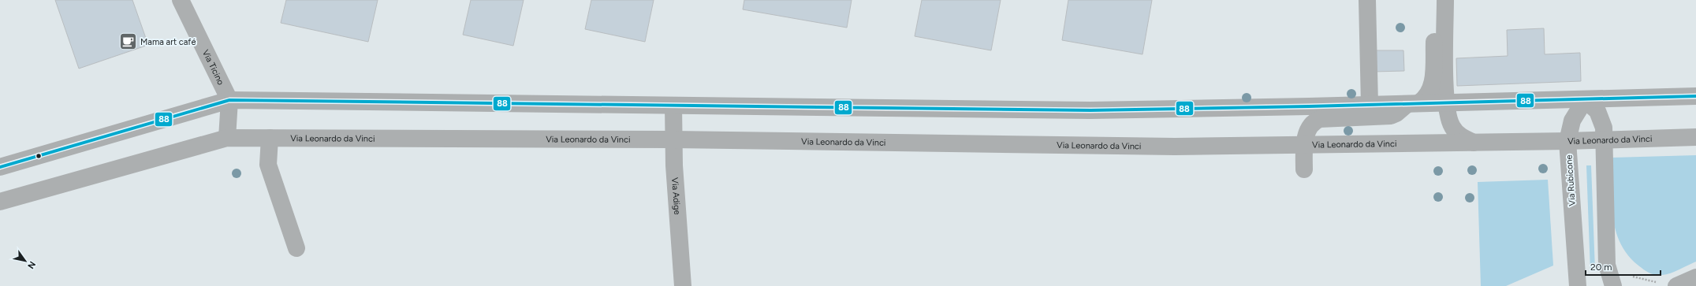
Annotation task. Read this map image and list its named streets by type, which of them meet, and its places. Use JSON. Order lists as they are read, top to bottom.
{
  "streets": {
    "street": [
      "Via Ticino",
      "Via Leonardo da Vinci",
      "Via Rubicone",
      "Via Adige"
    ]
  },
  "crossings": [
    ["Via Ticino", "Via Leonardo da Vinci"],
    ["Via Leonardo da Vinci", "Via Rubicone"],
    ["Via Leonardo da Vinci", "Via Adige"]
  ],
  "places": {
    "cafe": ["Mama art café"]
  },
  "lines": ["transit line 88"],
  "scale_bar": "20 m",
  "north": "bottom right"
}
